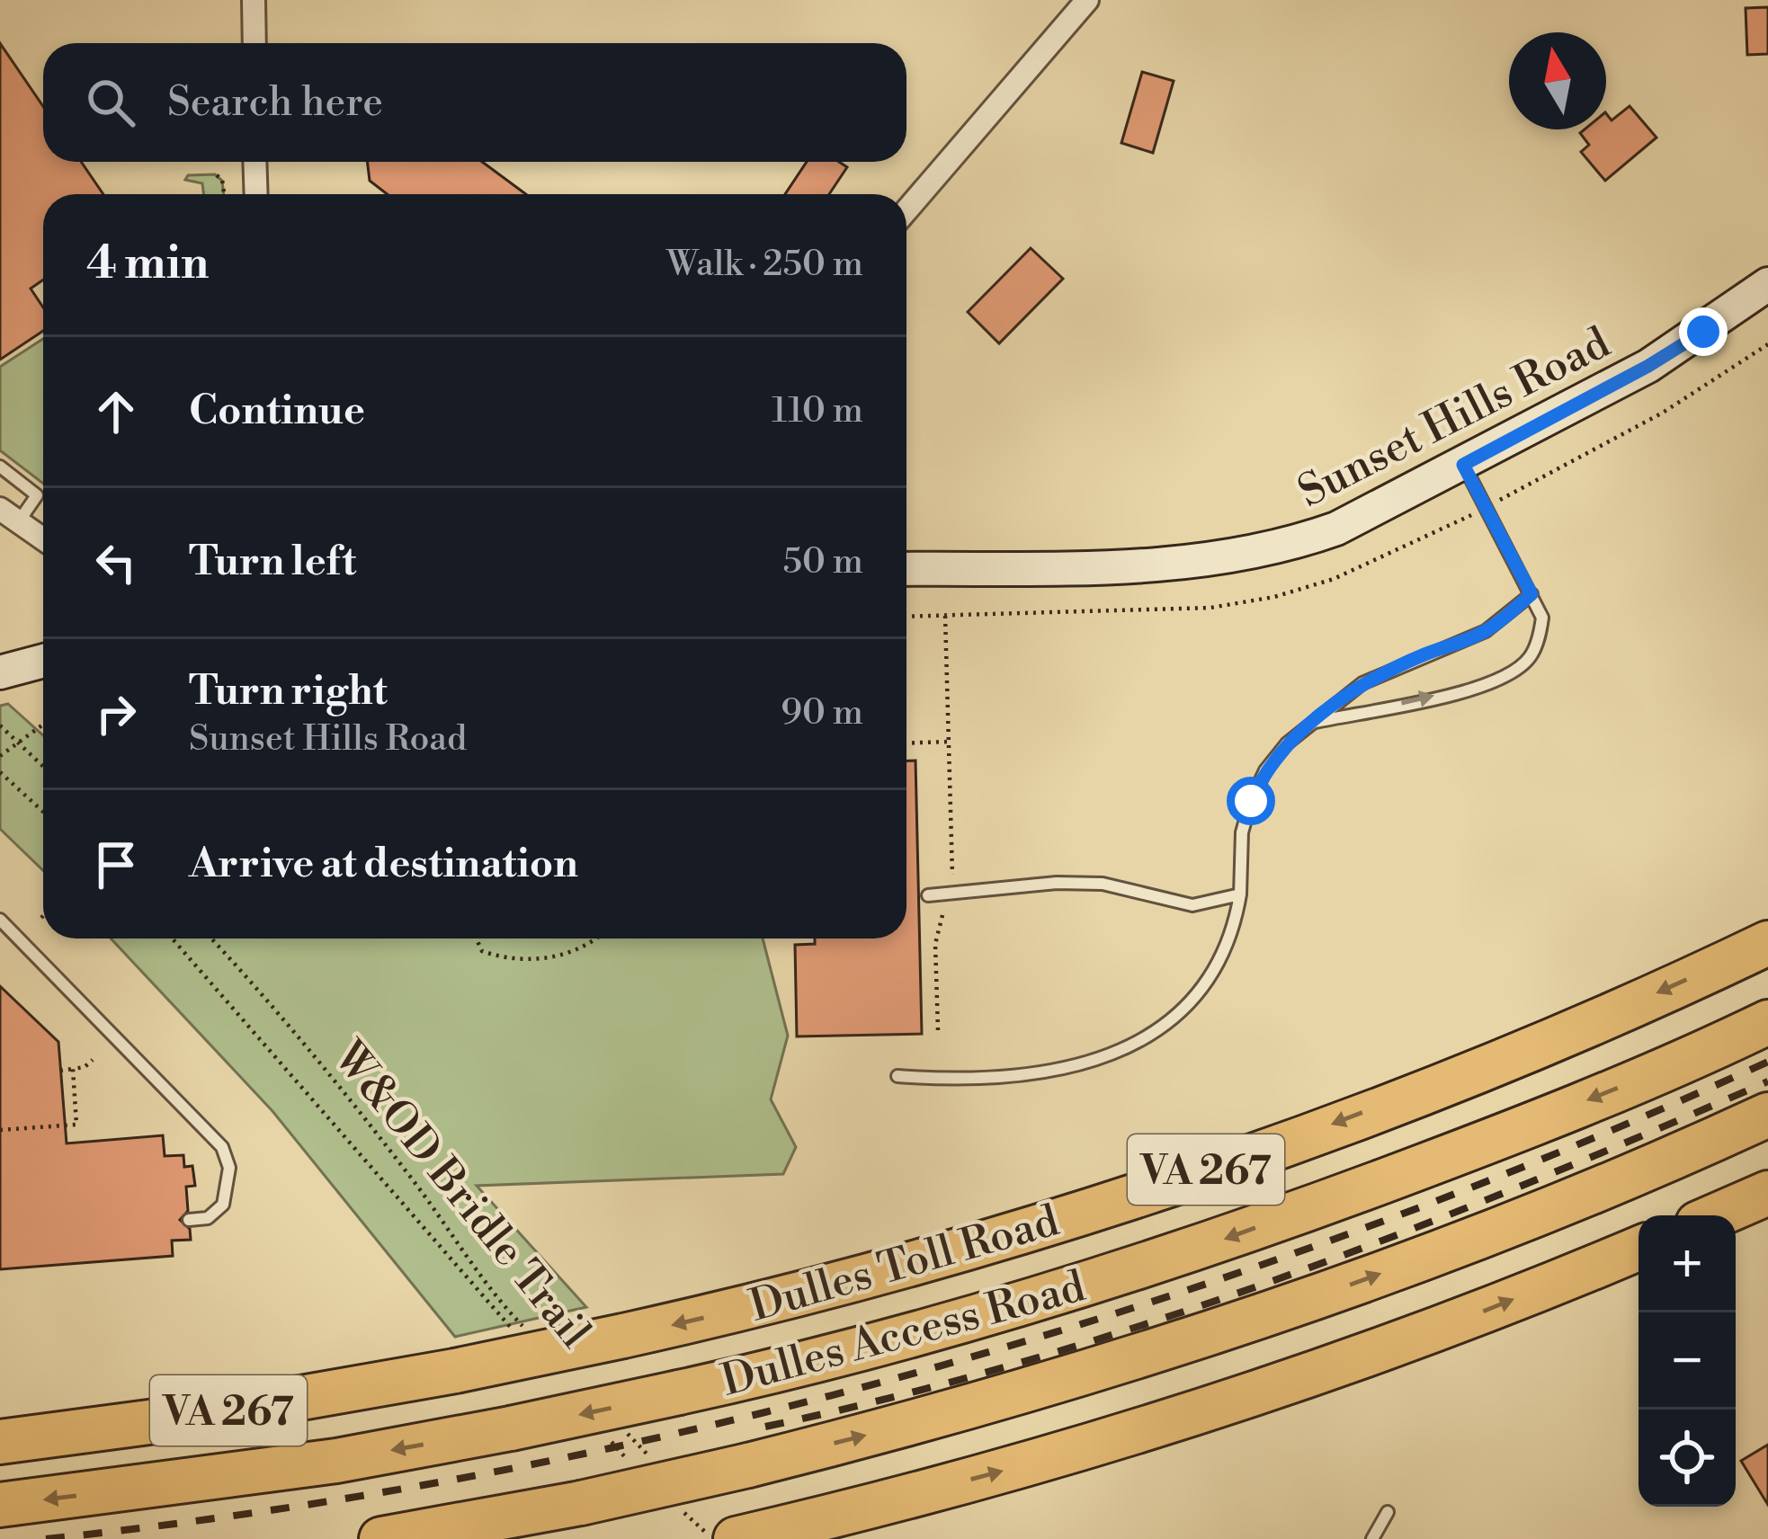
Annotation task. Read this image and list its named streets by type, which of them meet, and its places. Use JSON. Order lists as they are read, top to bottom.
{
  "streets": {
    "highway": ["VA 267", "Dulles Toll Road", "Dulles Access Road"],
    "main road": ["Sunset Hills Road"],
    "path": ["W&OD Bridle Trail"]
  },
  "north": "top",
  "page": {
    "search": "Search here",
    "heading": ["4 min", "Walk · 250 m"],
    "list": [
      ["Continue", "110 m"],
      ["Turn left", "50 m"],
      ["Turn right", "Sunset Hills Road", "90 m"],
      "Arrive at destination"
    ],
    "map_buttons": ["+", "−"]
  }
}
